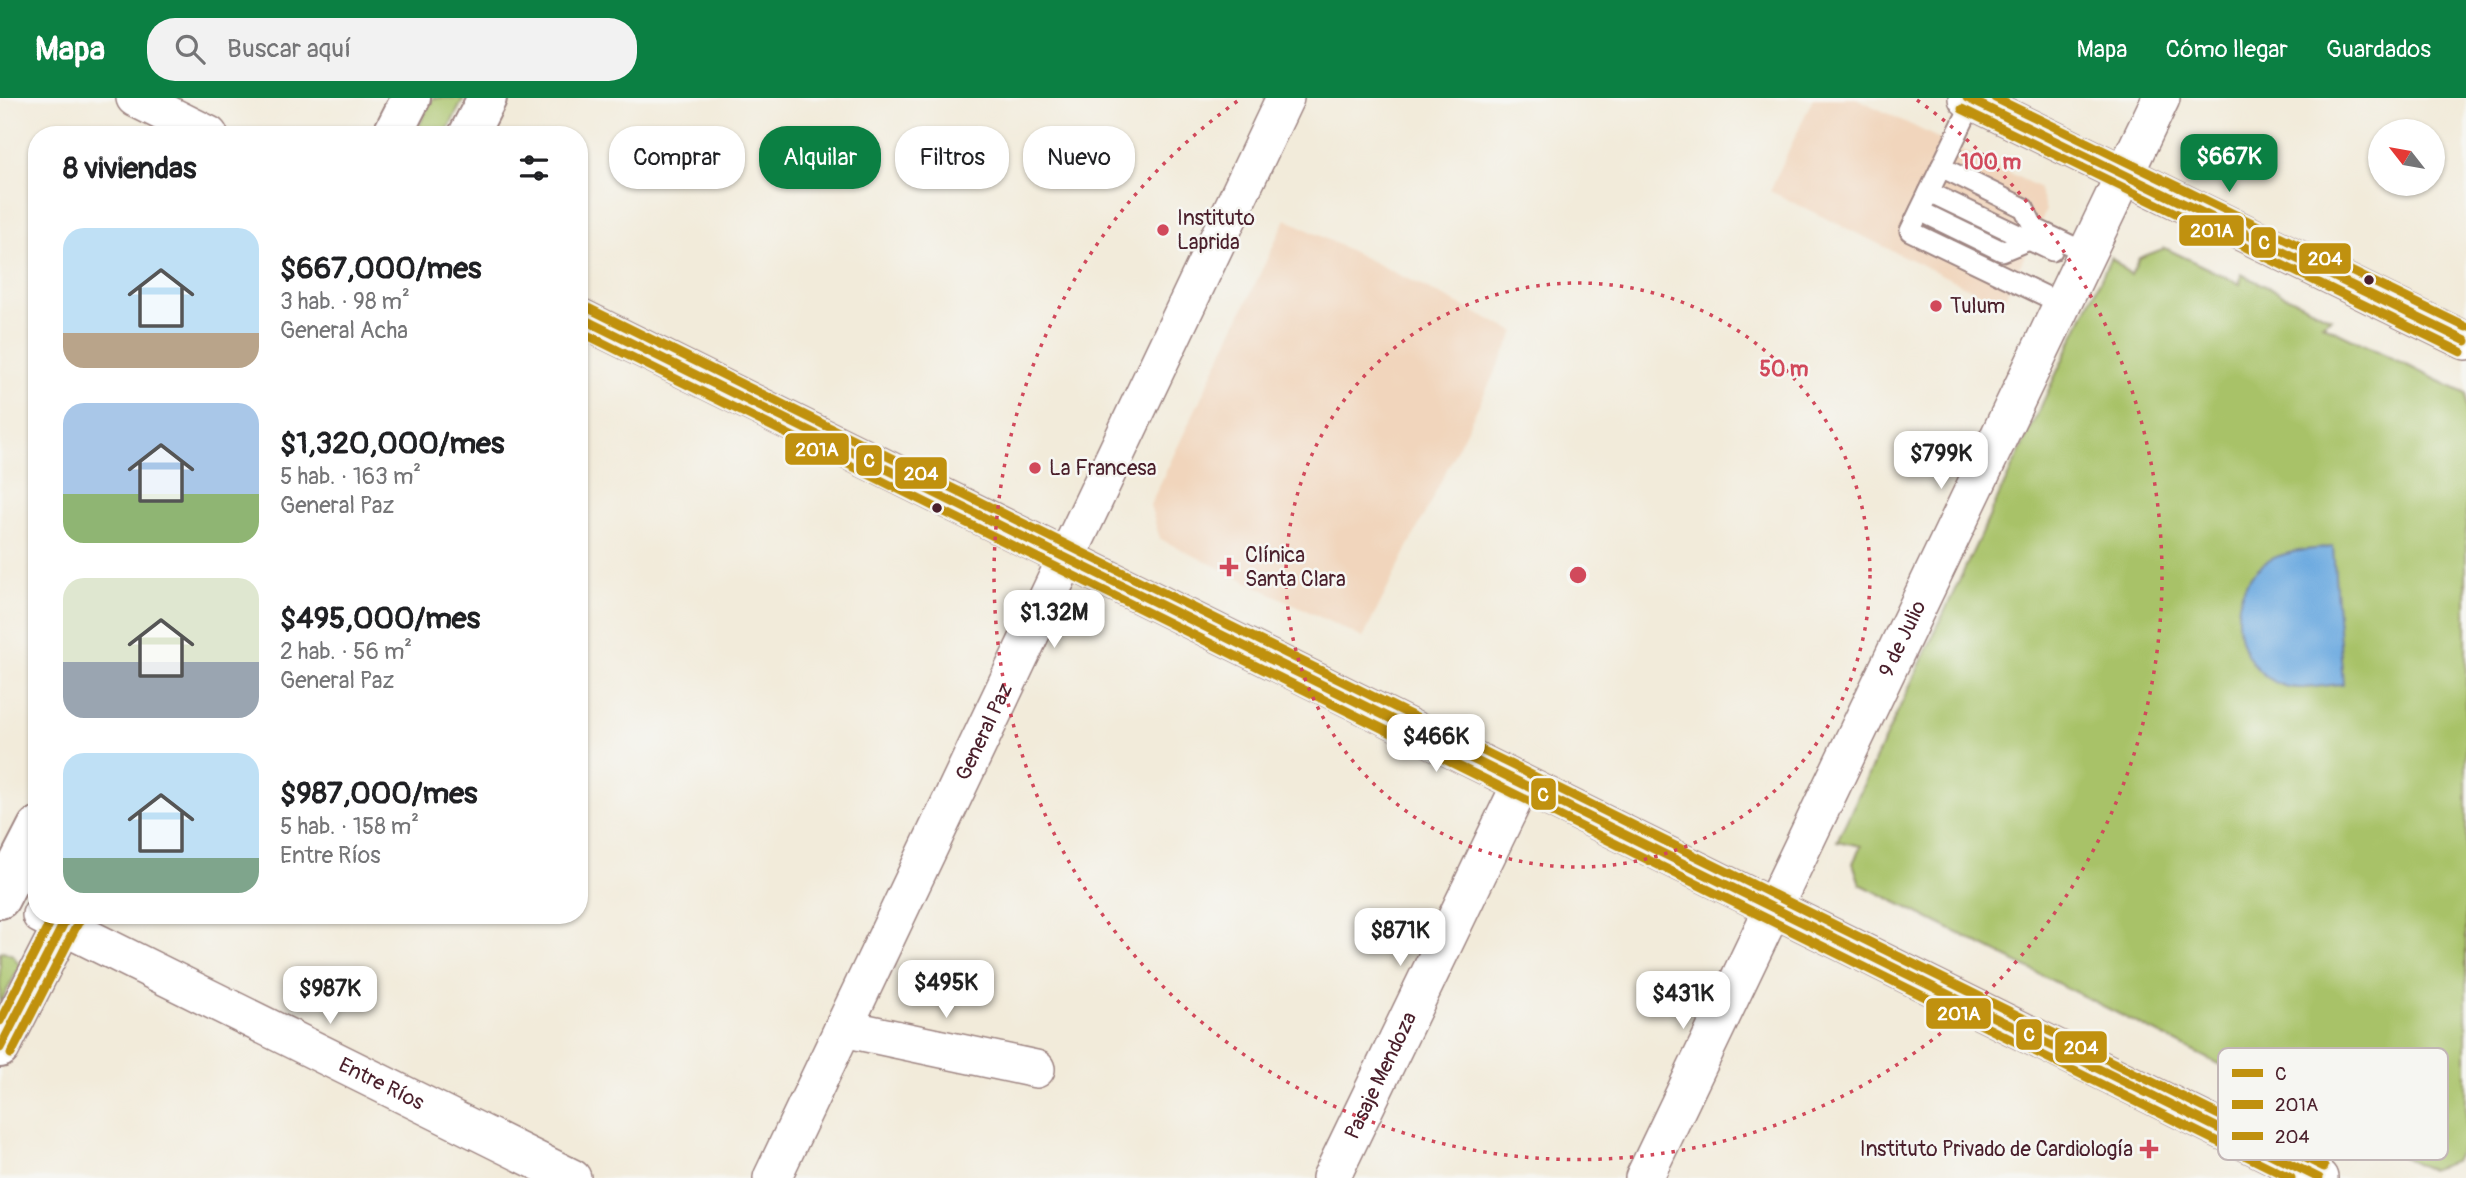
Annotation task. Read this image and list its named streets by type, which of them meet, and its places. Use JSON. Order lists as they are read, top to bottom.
{
  "streets": {
    "street": [
      "9 de Julio",
      "General Paz",
      "Pasaje Mendoza",
      "Entre Ríos"
    ]
  },
  "places": {
    "other": ["Instituto Laprida", "Tulum", "La Francesa"],
    "health": ["Clínica Santa Clara", "Instituto Privado de Cardiología"]
  },
  "lines": ["transit line C", "transit line 204", "transit line 201A"],
  "legend": ["C", "201A", "204"],
  "north": "top left",
  "page": {
    "header": "Mapa",
    "search": "Buscar aquí",
    "nav": ["Mapa", "Cómo llegar", "Guardados"],
    "chip": [
      "Comprar",
      "Alquilar",
      "Filtros",
      "Nuevo"
    ],
    "heading": "8 viviendas",
    "price": [
      "$667K",
      "$799K",
      "$1.32M",
      "$466K",
      "$871K",
      "$495K",
      "$987K",
      "$431K"
    ],
    "list": [
      {
        "name": "$667,000/mes",
        "note": "3 hab. · 98 m² · General Acha"
      },
      {
        "name": "$1,320,000/mes",
        "note": "5 hab. · 163 m² · General Paz"
      },
      {
        "name": "$495,000/mes",
        "note": "2 hab. · 56 m² · General Paz"
      },
      {
        "name": "$987,000/mes",
        "note": "5 hab. · 158 m² · Entre Ríos"
      }
    ]
  },
  "rings": ["100 m", "50 m"]
}
